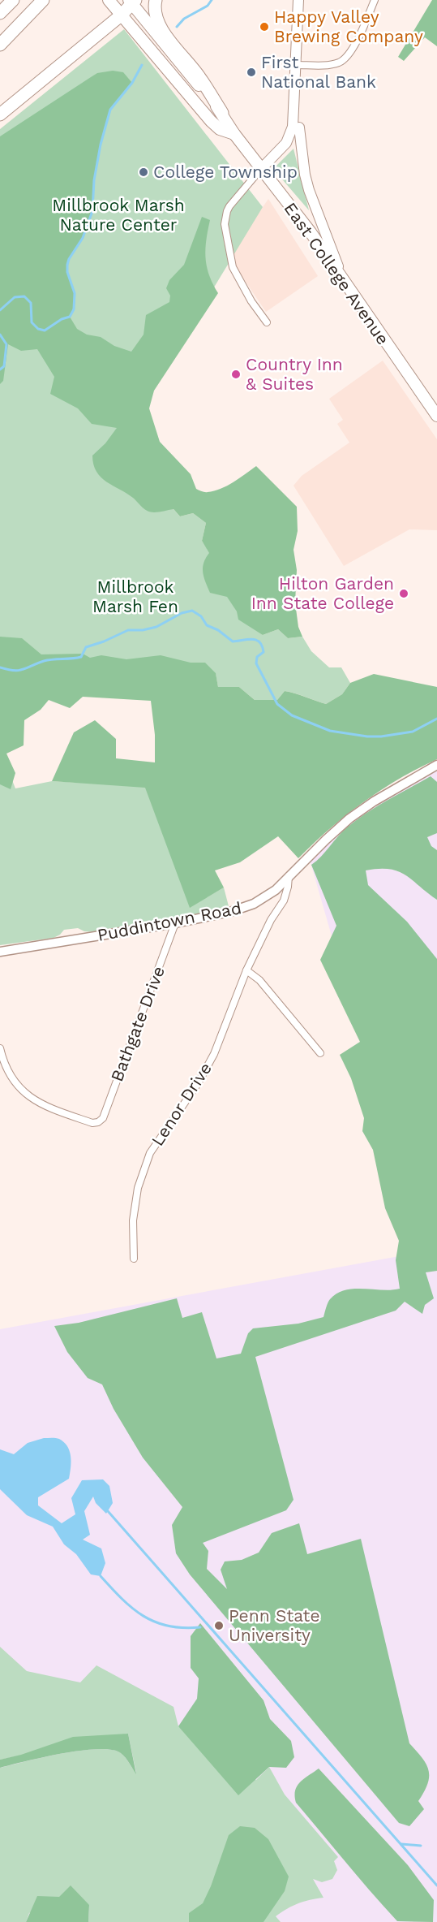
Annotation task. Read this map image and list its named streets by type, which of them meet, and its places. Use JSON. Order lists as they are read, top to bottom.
{
  "streets": {
    "main road": ["East College Avenue"],
    "street": ["Puddintown Road", "Bathgate Drive", "Lenor Drive"]
  },
  "crossings": [
    ["Puddintown Road", "Bathgate Drive"],
    ["Puddintown Road", "Lenor Drive"]
  ],
  "parks": ["Millbrook Marsh Nature Center", "Millbrook Marsh Fen"],
  "places": [
    "Happy Valley Brewing Company",
    "First National Bank",
    "College Township",
    "Country Inn & Suites",
    "Hilton Garden Inn State College",
    "Penn State University"
  ]
}
